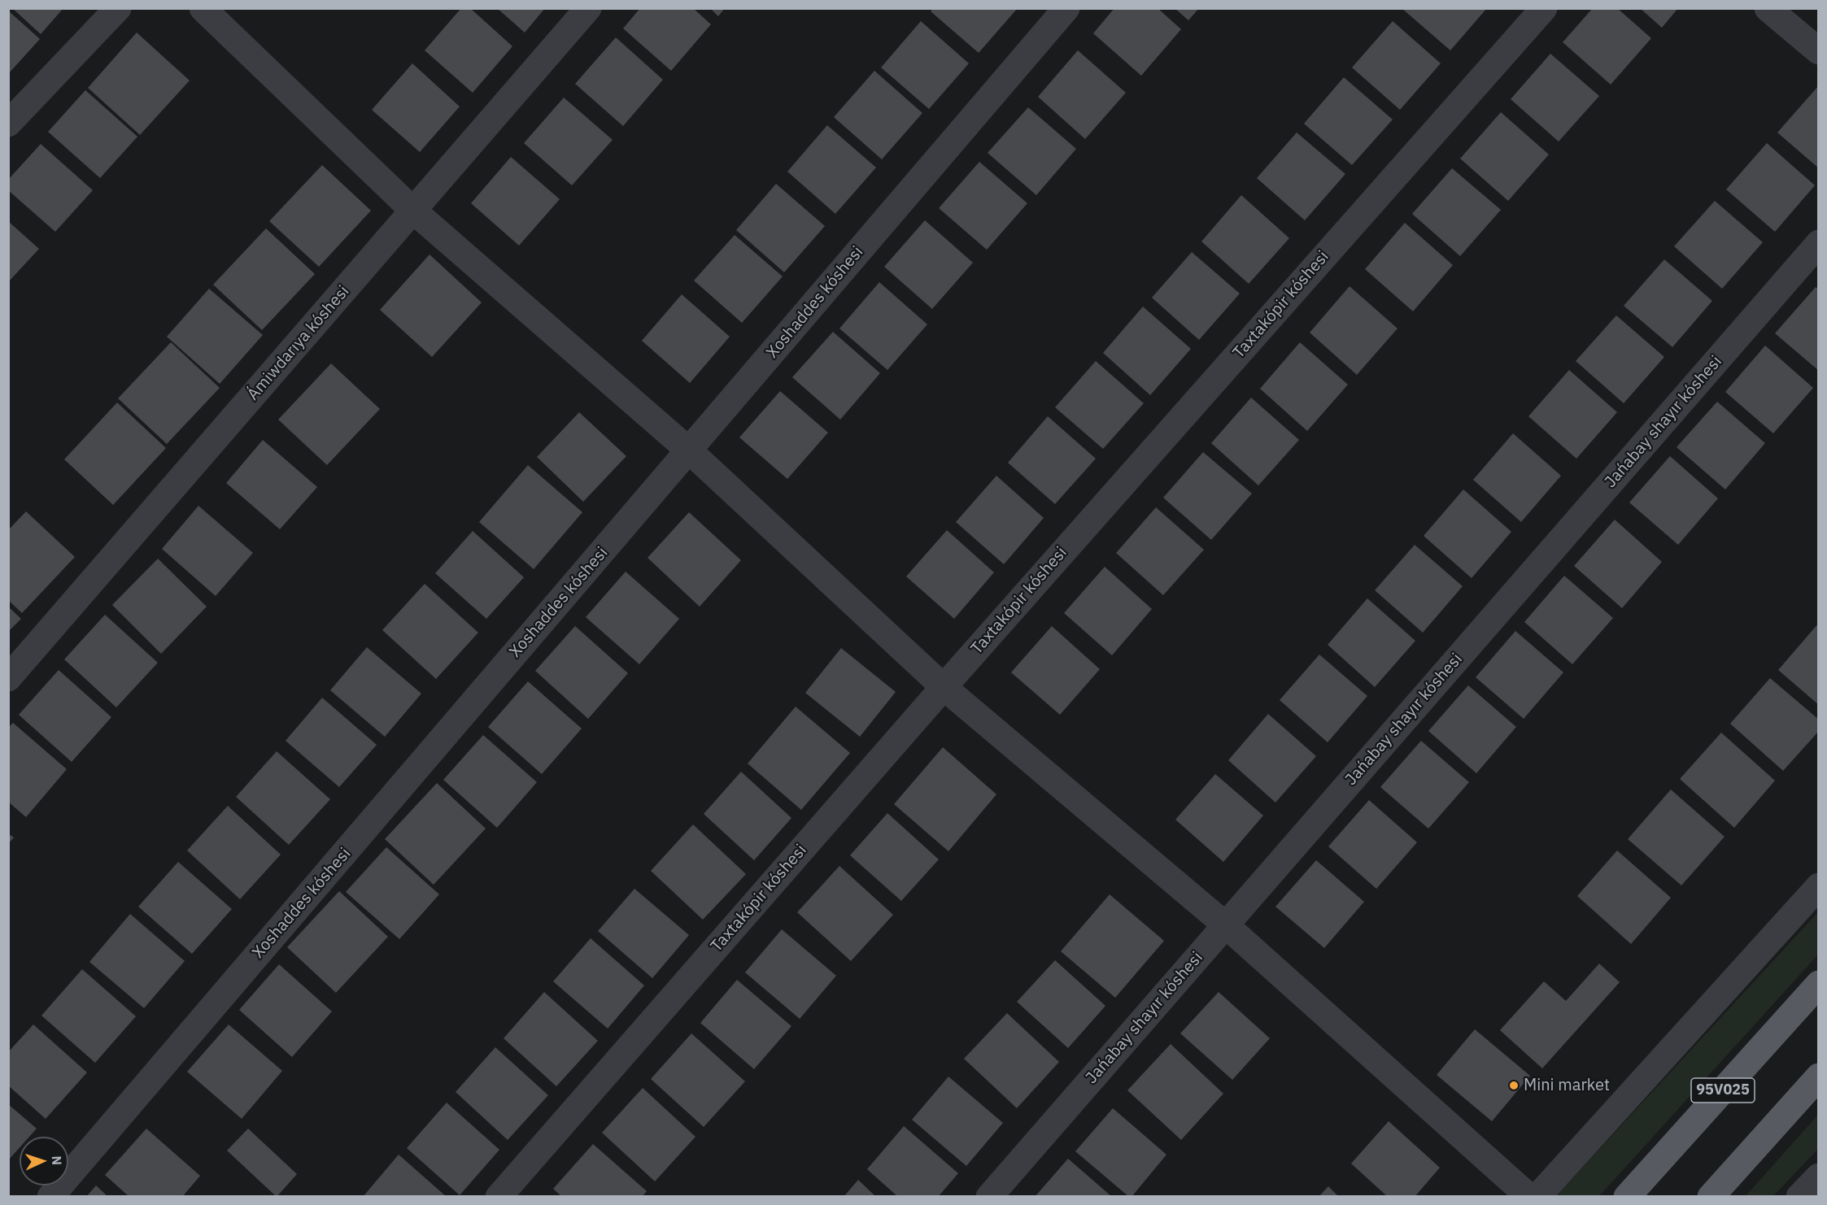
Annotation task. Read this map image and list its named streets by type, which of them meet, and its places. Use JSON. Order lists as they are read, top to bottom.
{
  "streets": {
    "main road": ["95V025"],
    "street": [
      "Xoshaddes kóshesi",
      "Taxtakópir kóshesi",
      "Ámiwdarıya kóshesi",
      "Jańabay shayır kóshesi"
    ]
  },
  "places": ["Mini market"],
  "north": "right"
}
